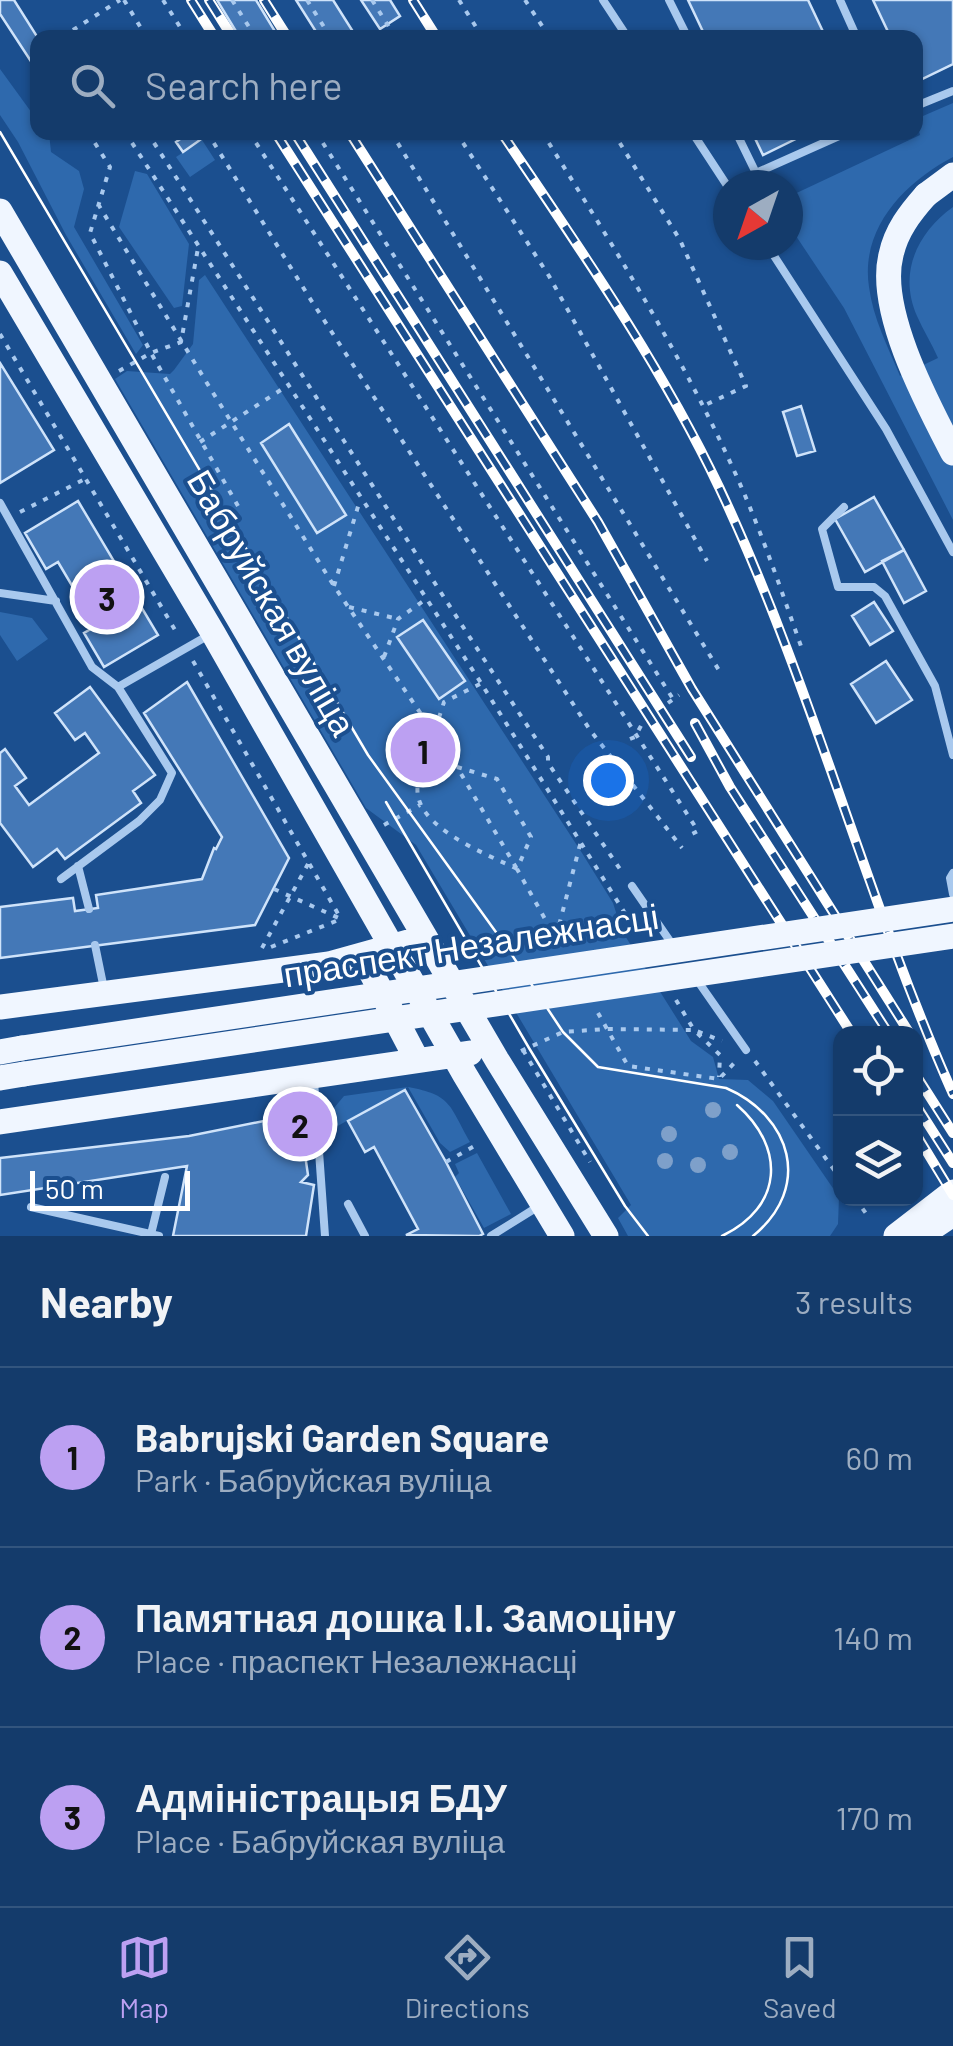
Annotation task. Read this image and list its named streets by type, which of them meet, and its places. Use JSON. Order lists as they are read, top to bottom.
{
  "streets": {
    "main road": ["Бабруйская вуліца", "праспект Незалежнасці"]
  },
  "scale_bar": "50 m",
  "north": "bottom left",
  "page": {
    "search": "Search here",
    "pins": ["3", "1", "2"],
    "scale": "50 m",
    "heading": ["Nearby", "3 results"],
    "list": [
      {
        "mark": "1",
        "name": "Babrujski Garden Square",
        "note": "Park · Бабруйская вуліца",
        "value": "60 m"
      },
      {
        "mark": "2",
        "name": "Памятная дошка І.І. Замоціну",
        "note": "Place · праспект Незалежнасці",
        "value": "140 m"
      },
      {
        "mark": "3",
        "name": "Адміністрацыя БДУ",
        "note": "Place · Бабруйская вуліца",
        "value": "170 m"
      }
    ],
    "nav": ["Map", "Directions", "Saved"]
  }
}
